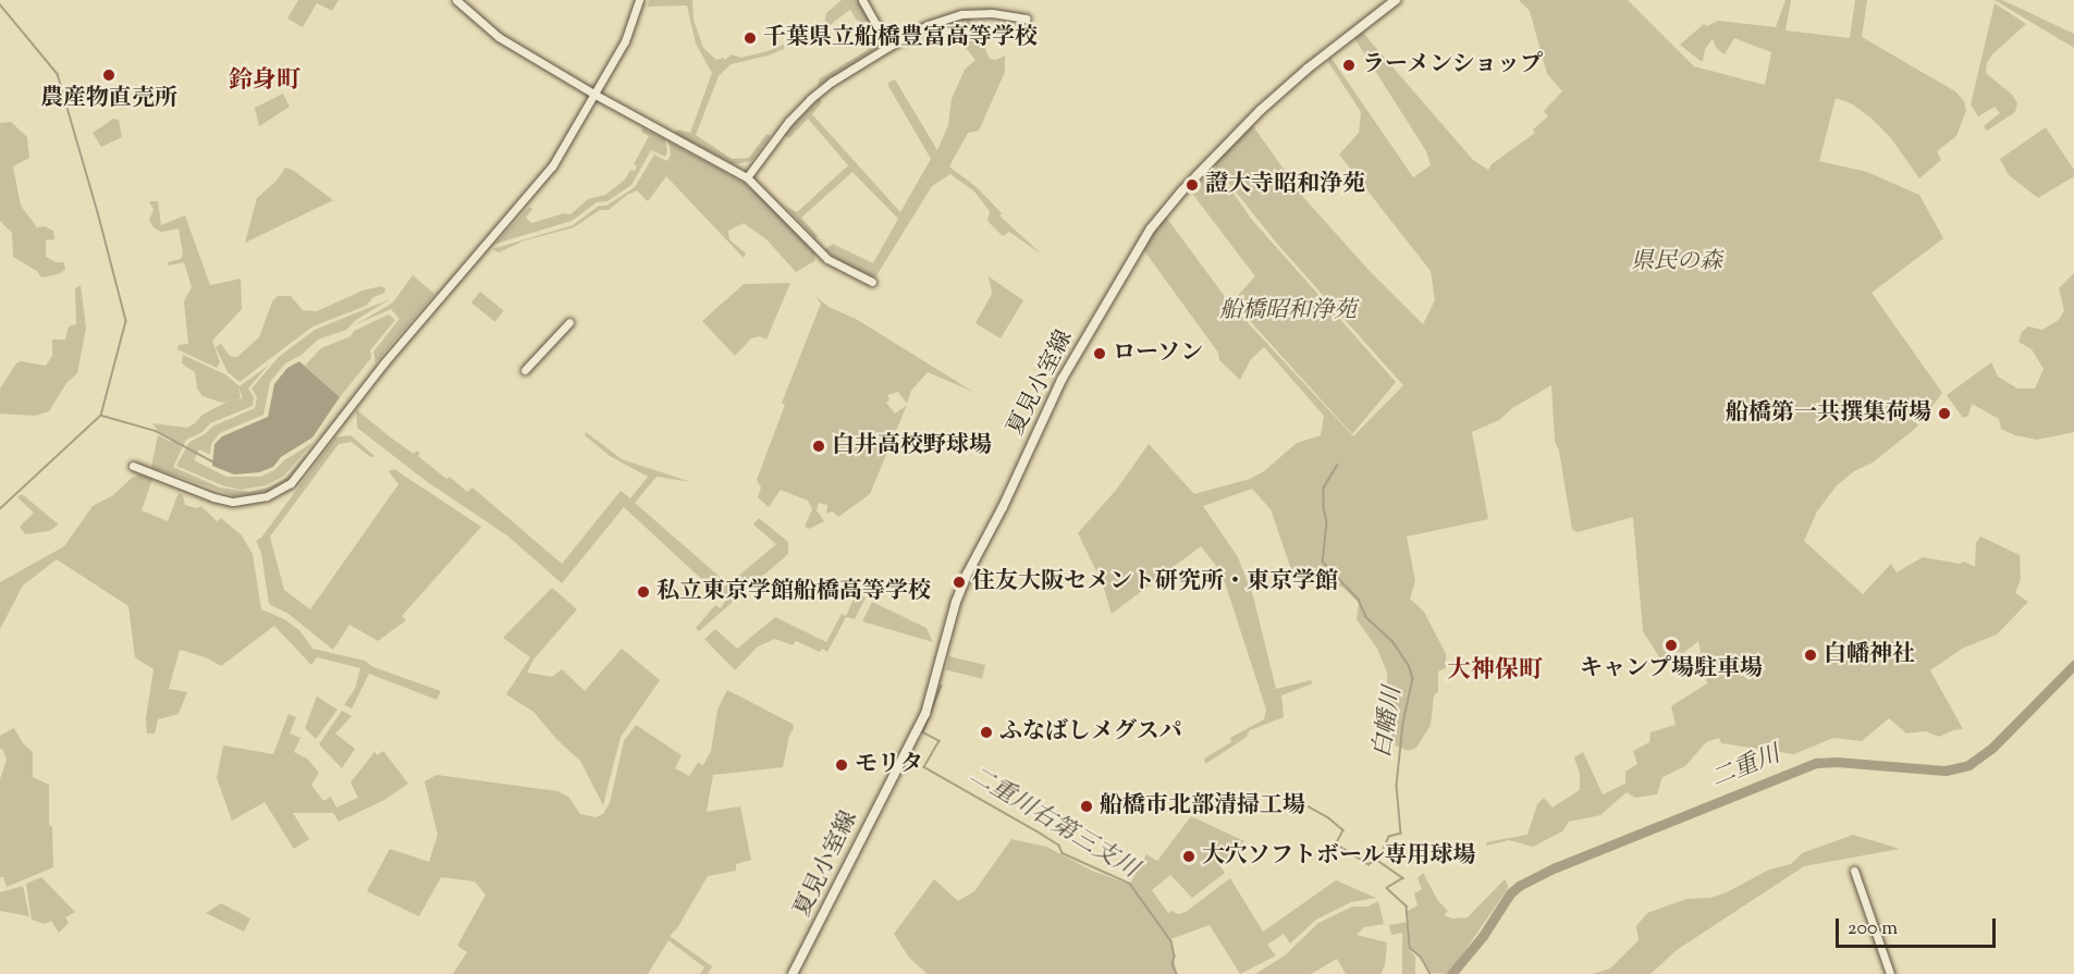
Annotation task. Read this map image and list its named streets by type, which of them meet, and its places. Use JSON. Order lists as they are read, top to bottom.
{
  "streets": {
    "main road": ["夏見小室線"]
  },
  "districts": ["鈴身町", "大神保町"],
  "water": ["白幡川", "二重川", "二重川右第三支川"],
  "parks": ["県民の森", "船橋昭和浄苑"],
  "places": [
    "千葉県立船橋豊富高等学校",
    "ラーメンショップ",
    "農産物直売所",
    "證大寺昭和浄苑",
    "ローソン",
    "船橋第一共撰集荷場",
    "白井高校野球場",
    "住友大阪セメント研究所・東京学館",
    "私立東京学館船橋高等学校",
    "キャンプ場駐車場",
    "白幡神社",
    "ふなばしメグスパ",
    "モリタ",
    "船橋市北部清掃工場",
    "大穴ソフトボール専用球場"
  ],
  "scale_bar": "200 m"
}
